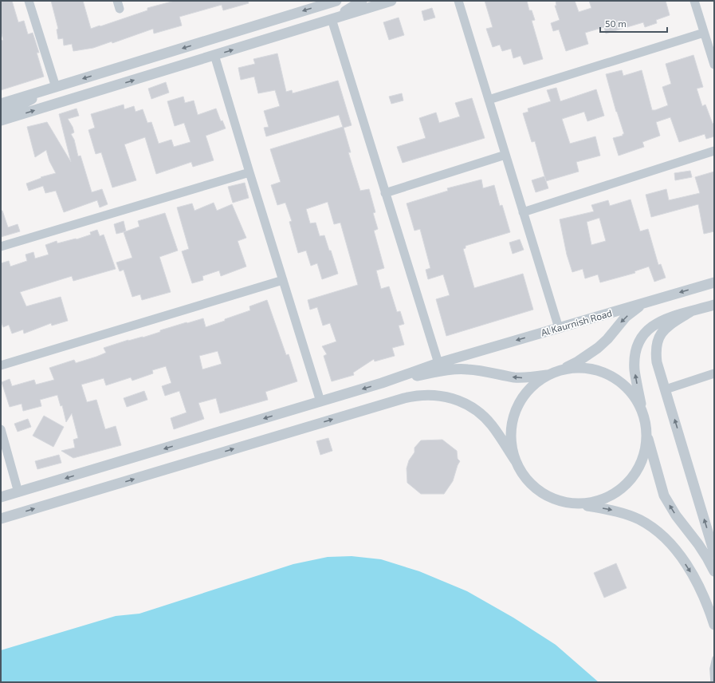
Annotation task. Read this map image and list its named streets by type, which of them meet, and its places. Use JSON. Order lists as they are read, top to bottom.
{
  "streets": {
    "street": ["Al Kaurnish Road"]
  },
  "scale_bar": "50 m"
}
